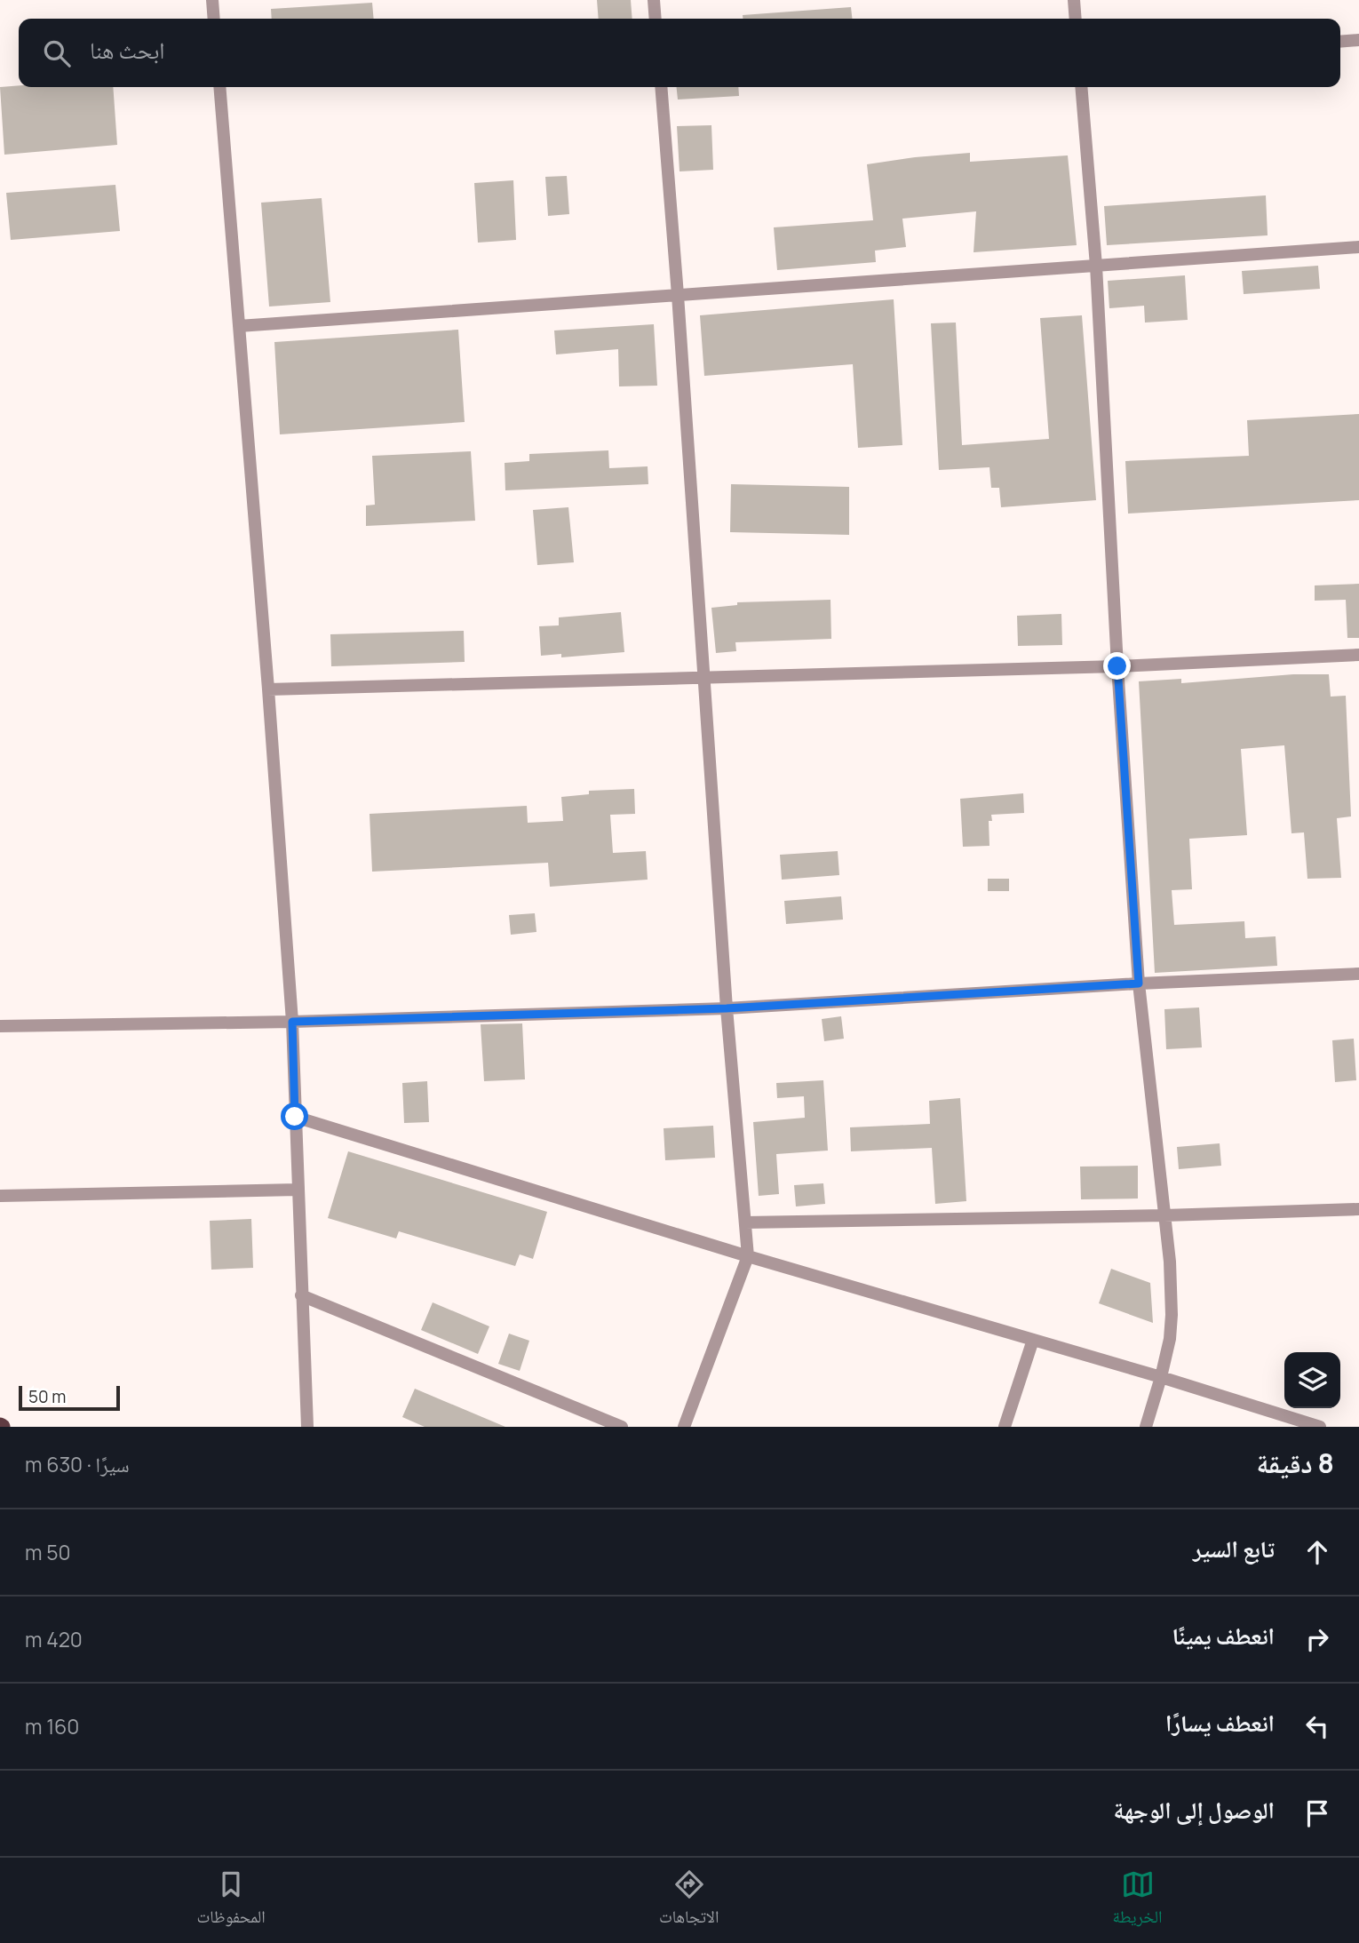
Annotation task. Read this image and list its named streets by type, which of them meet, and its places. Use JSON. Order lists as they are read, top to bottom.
{
  "scale_bar": "50 m",
  "page": {
    "search": "ابحث هنا",
    "scale": "50 m",
    "heading": ["8 دقيقة", "سيرًا · 630 m"],
    "list": [
      ["تابع السير", "50 m"],
      ["انعطف يمينًا", "420 m"],
      ["انعطف يسارًا", "160 m"],
      "الوصول إلى الوجهة"
    ],
    "nav": ["الخريطة", "الاتجاهات", "المحفوظات"]
  }
}
